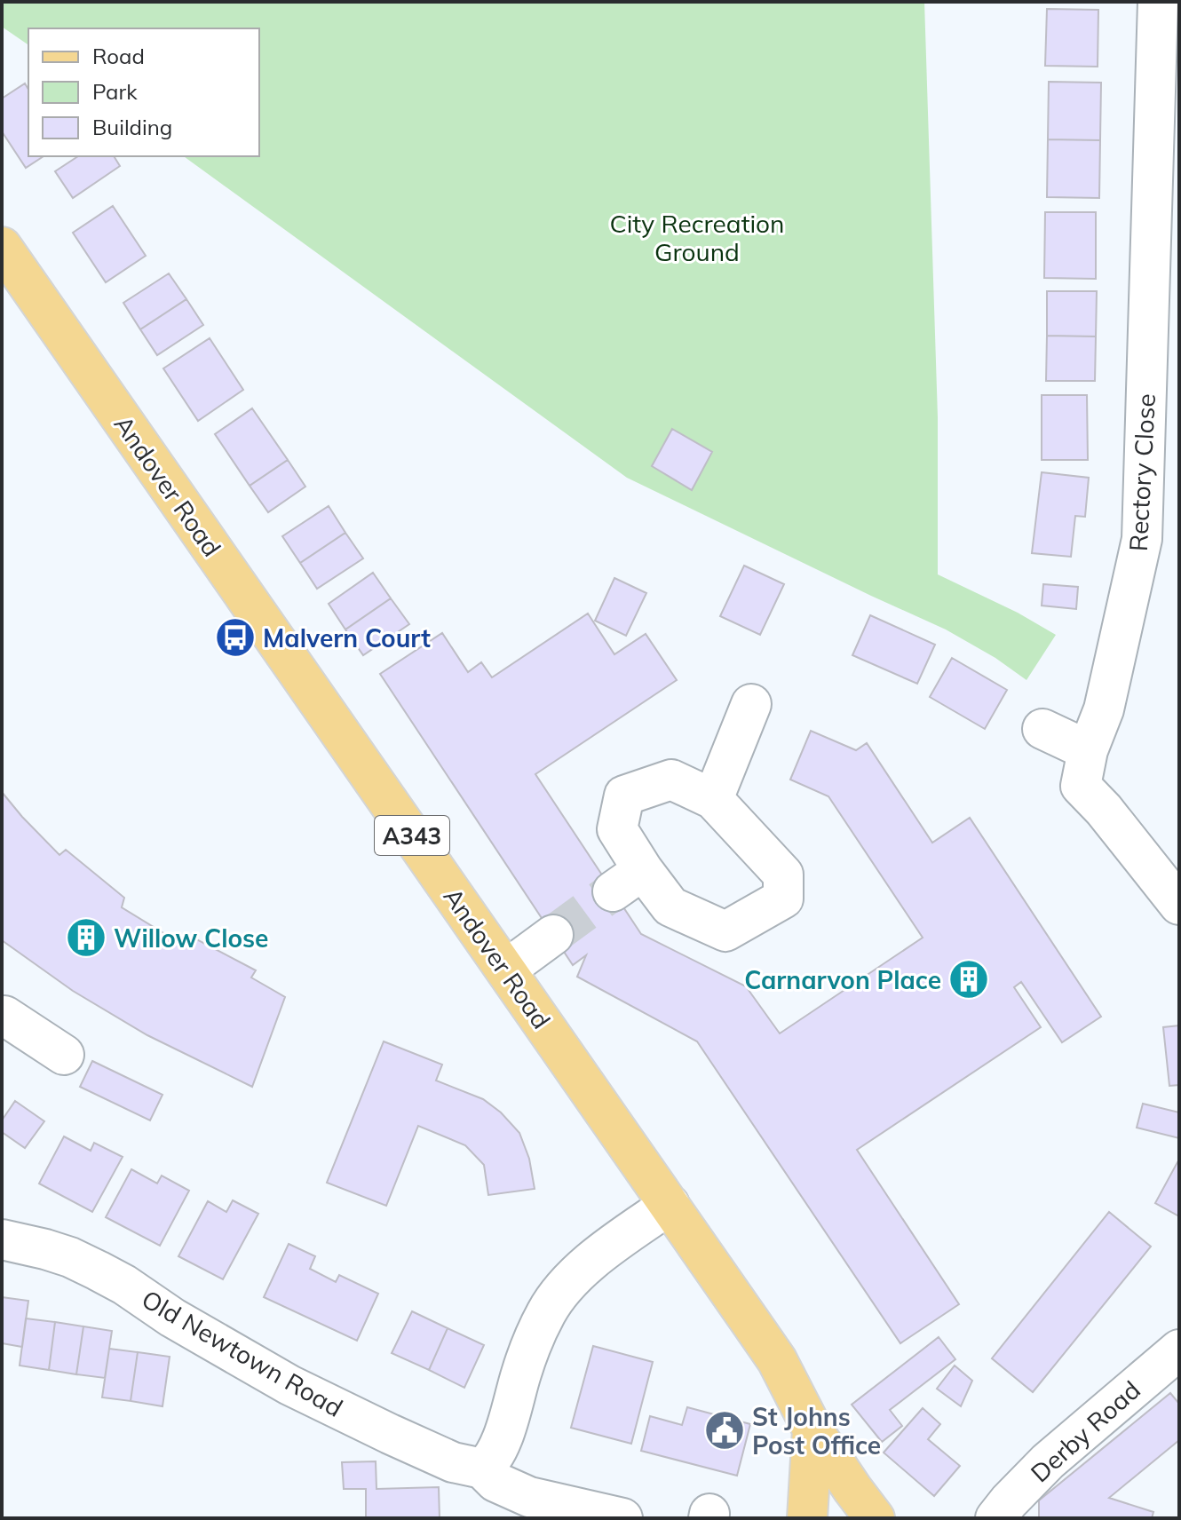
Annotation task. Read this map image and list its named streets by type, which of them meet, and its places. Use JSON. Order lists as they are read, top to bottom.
{
  "streets": {
    "main road": ["Andover Road", "A343"],
    "street": ["Rectory Close", "Old Newtown Road", "Derby Road"]
  },
  "parks": ["City Recreation Ground"],
  "places": {
    "bus stop": ["Malvern Court"],
    "building": ["Willow Close", "Carnarvon Place"],
    "public building": ["St Johns Post Office"]
  },
  "legend": ["Road", "Park", "Building"]
}
